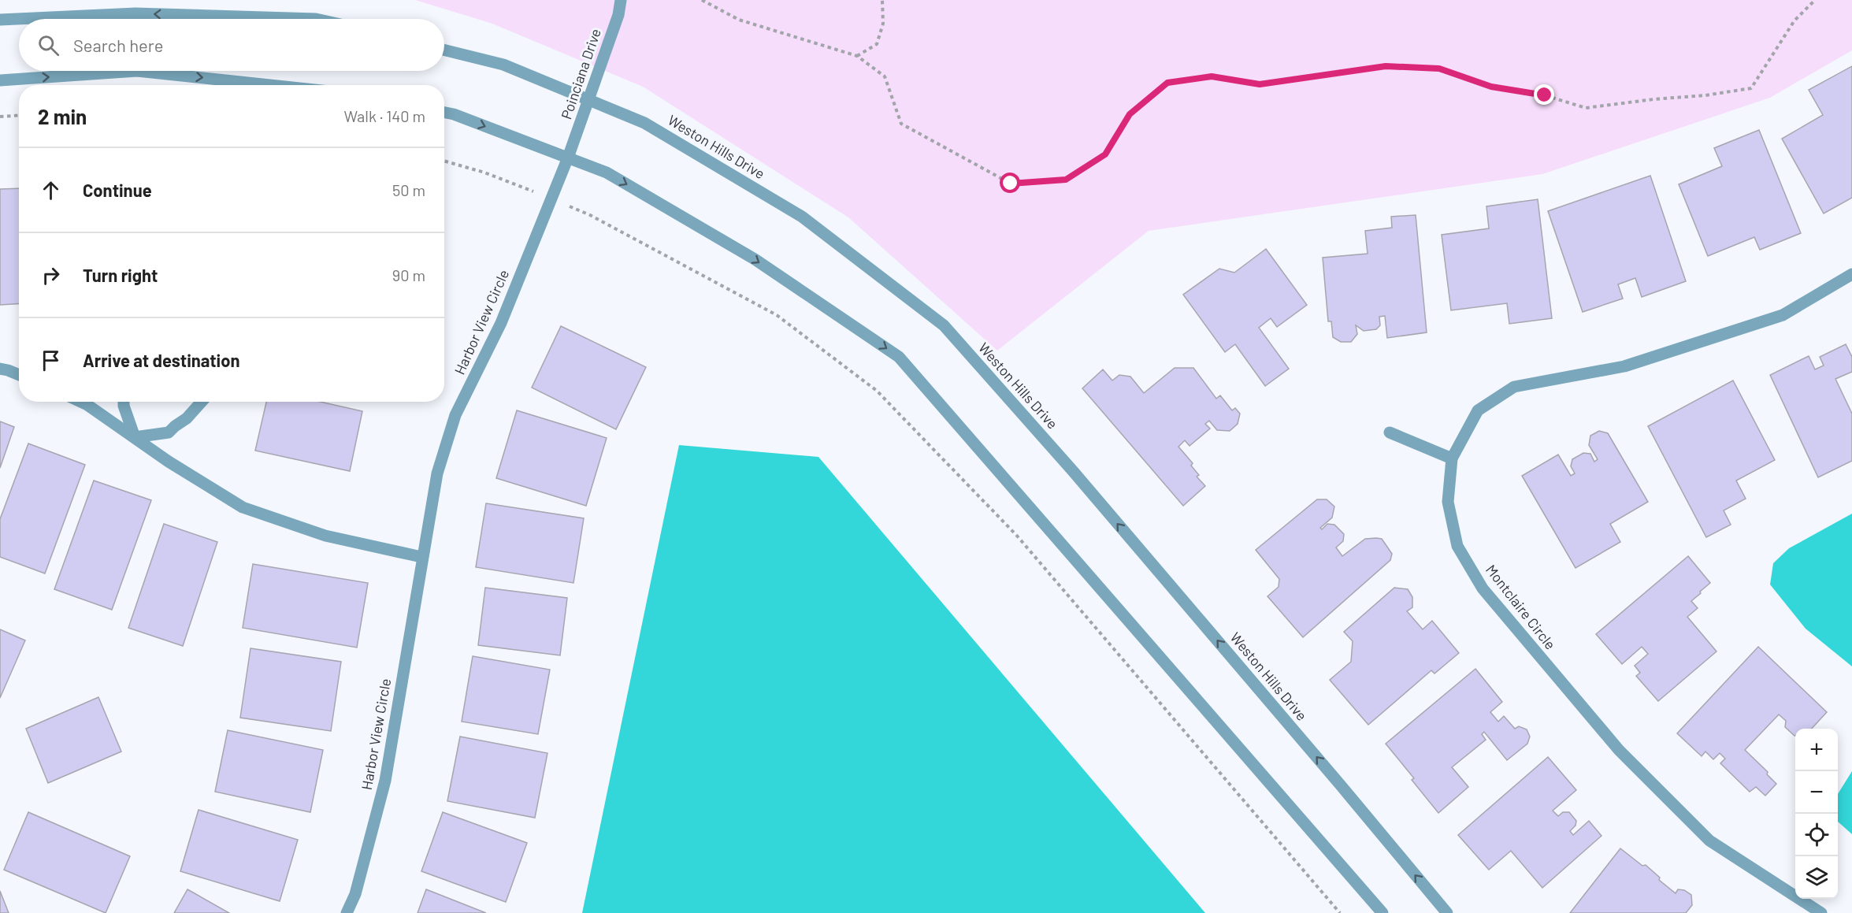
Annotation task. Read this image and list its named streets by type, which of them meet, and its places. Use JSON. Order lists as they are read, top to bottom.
{
  "streets": {
    "street": [
      "Poinciana Drive",
      "Weston Hills Drive",
      "Harbor View Circle",
      "Montclaire Circle"
    ]
  },
  "crossings": [
    ["Poinciana Drive", "Weston Hills Drive"],
    ["Poinciana Drive", "Harbor View Circle"]
  ],
  "page": {
    "search": "Search here",
    "heading": ["2 min", "Walk · 140 m"],
    "list": [
      ["Continue", "50 m"],
      ["Turn right", "90 m"],
      "Arrive at destination"
    ],
    "map_buttons": ["+", "−"]
  }
}
